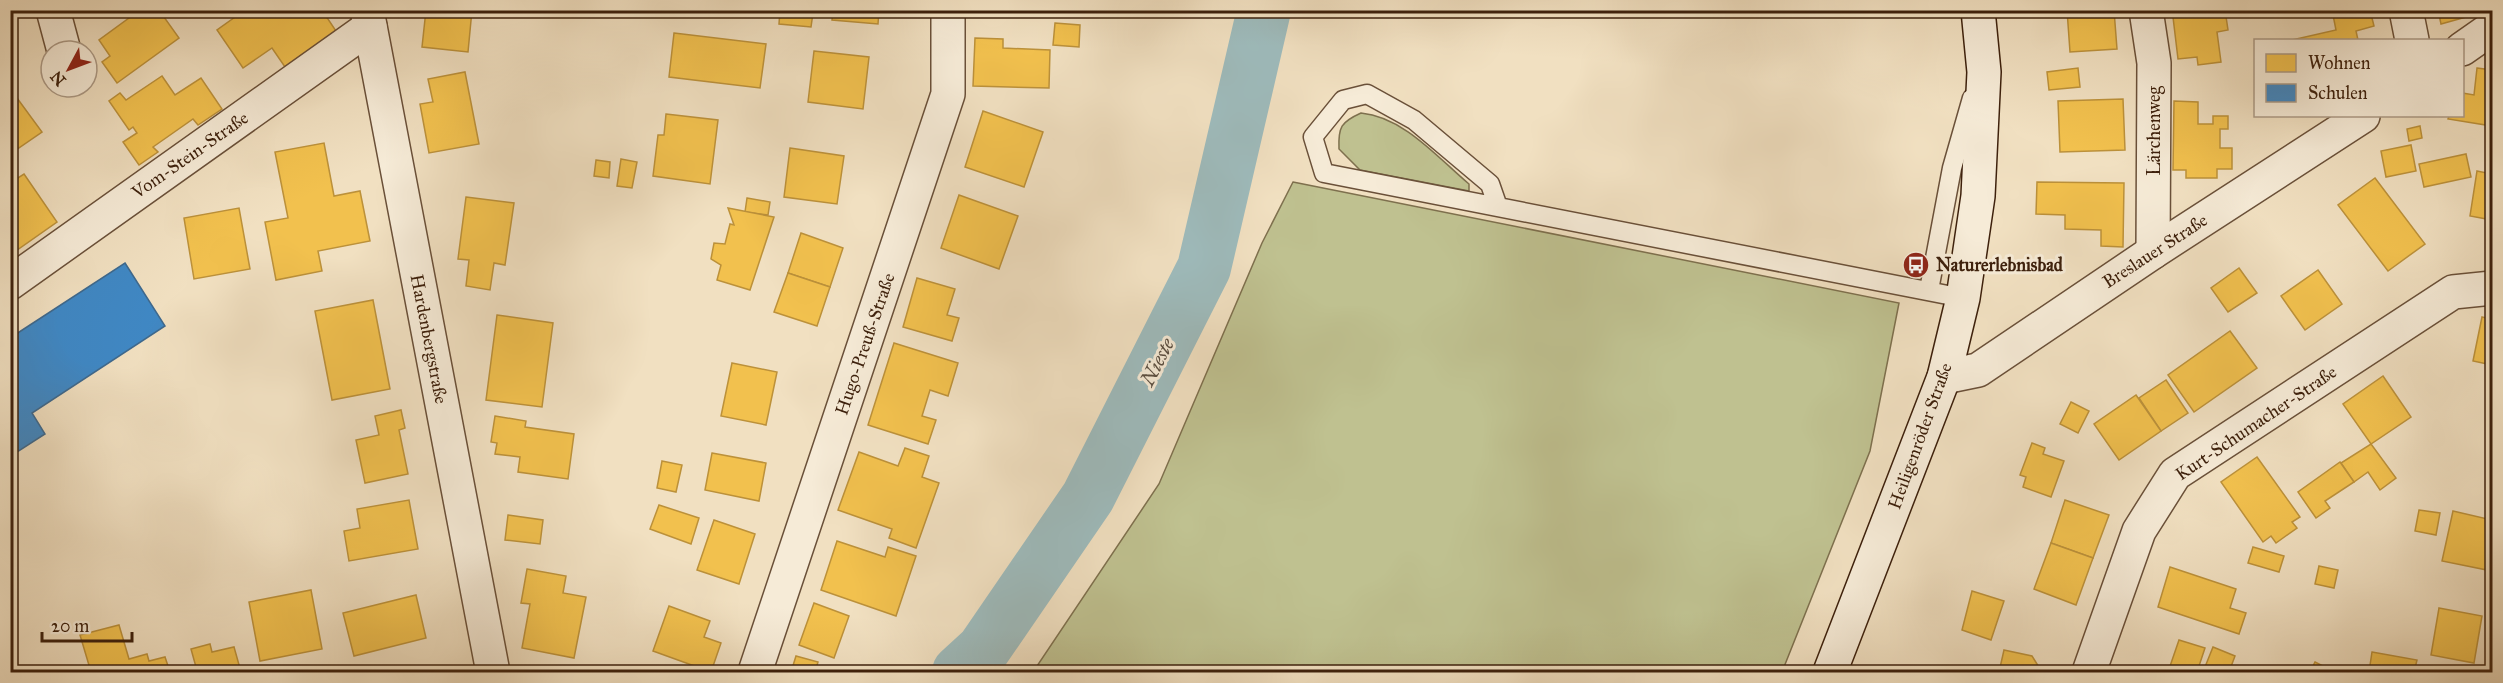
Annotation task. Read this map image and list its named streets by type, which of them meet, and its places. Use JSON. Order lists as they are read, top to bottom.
{
  "streets": {
    "street": [
      "Lärchenweg",
      "Vom-Stein-Straße",
      "Breslauer Straße",
      "Hardenbergstraße",
      "Hugo-Preuß-Straße",
      "Kurt-Schumacher-Straße",
      "Heiligenröder Straße"
    ]
  },
  "crossings": [
    ["Lärchenweg", "Breslauer Straße"],
    ["Vom-Stein-Straße", "Hardenbergstraße"],
    ["Breslauer Straße", "Heiligenröder Straße"]
  ],
  "water": ["Nieste"],
  "places": {
    "bus stop": ["Naturerlebnisbad"]
  },
  "legend": ["Wohnen", "Schulen"],
  "scale_bar": "20 m",
  "north": "bottom left"
}
